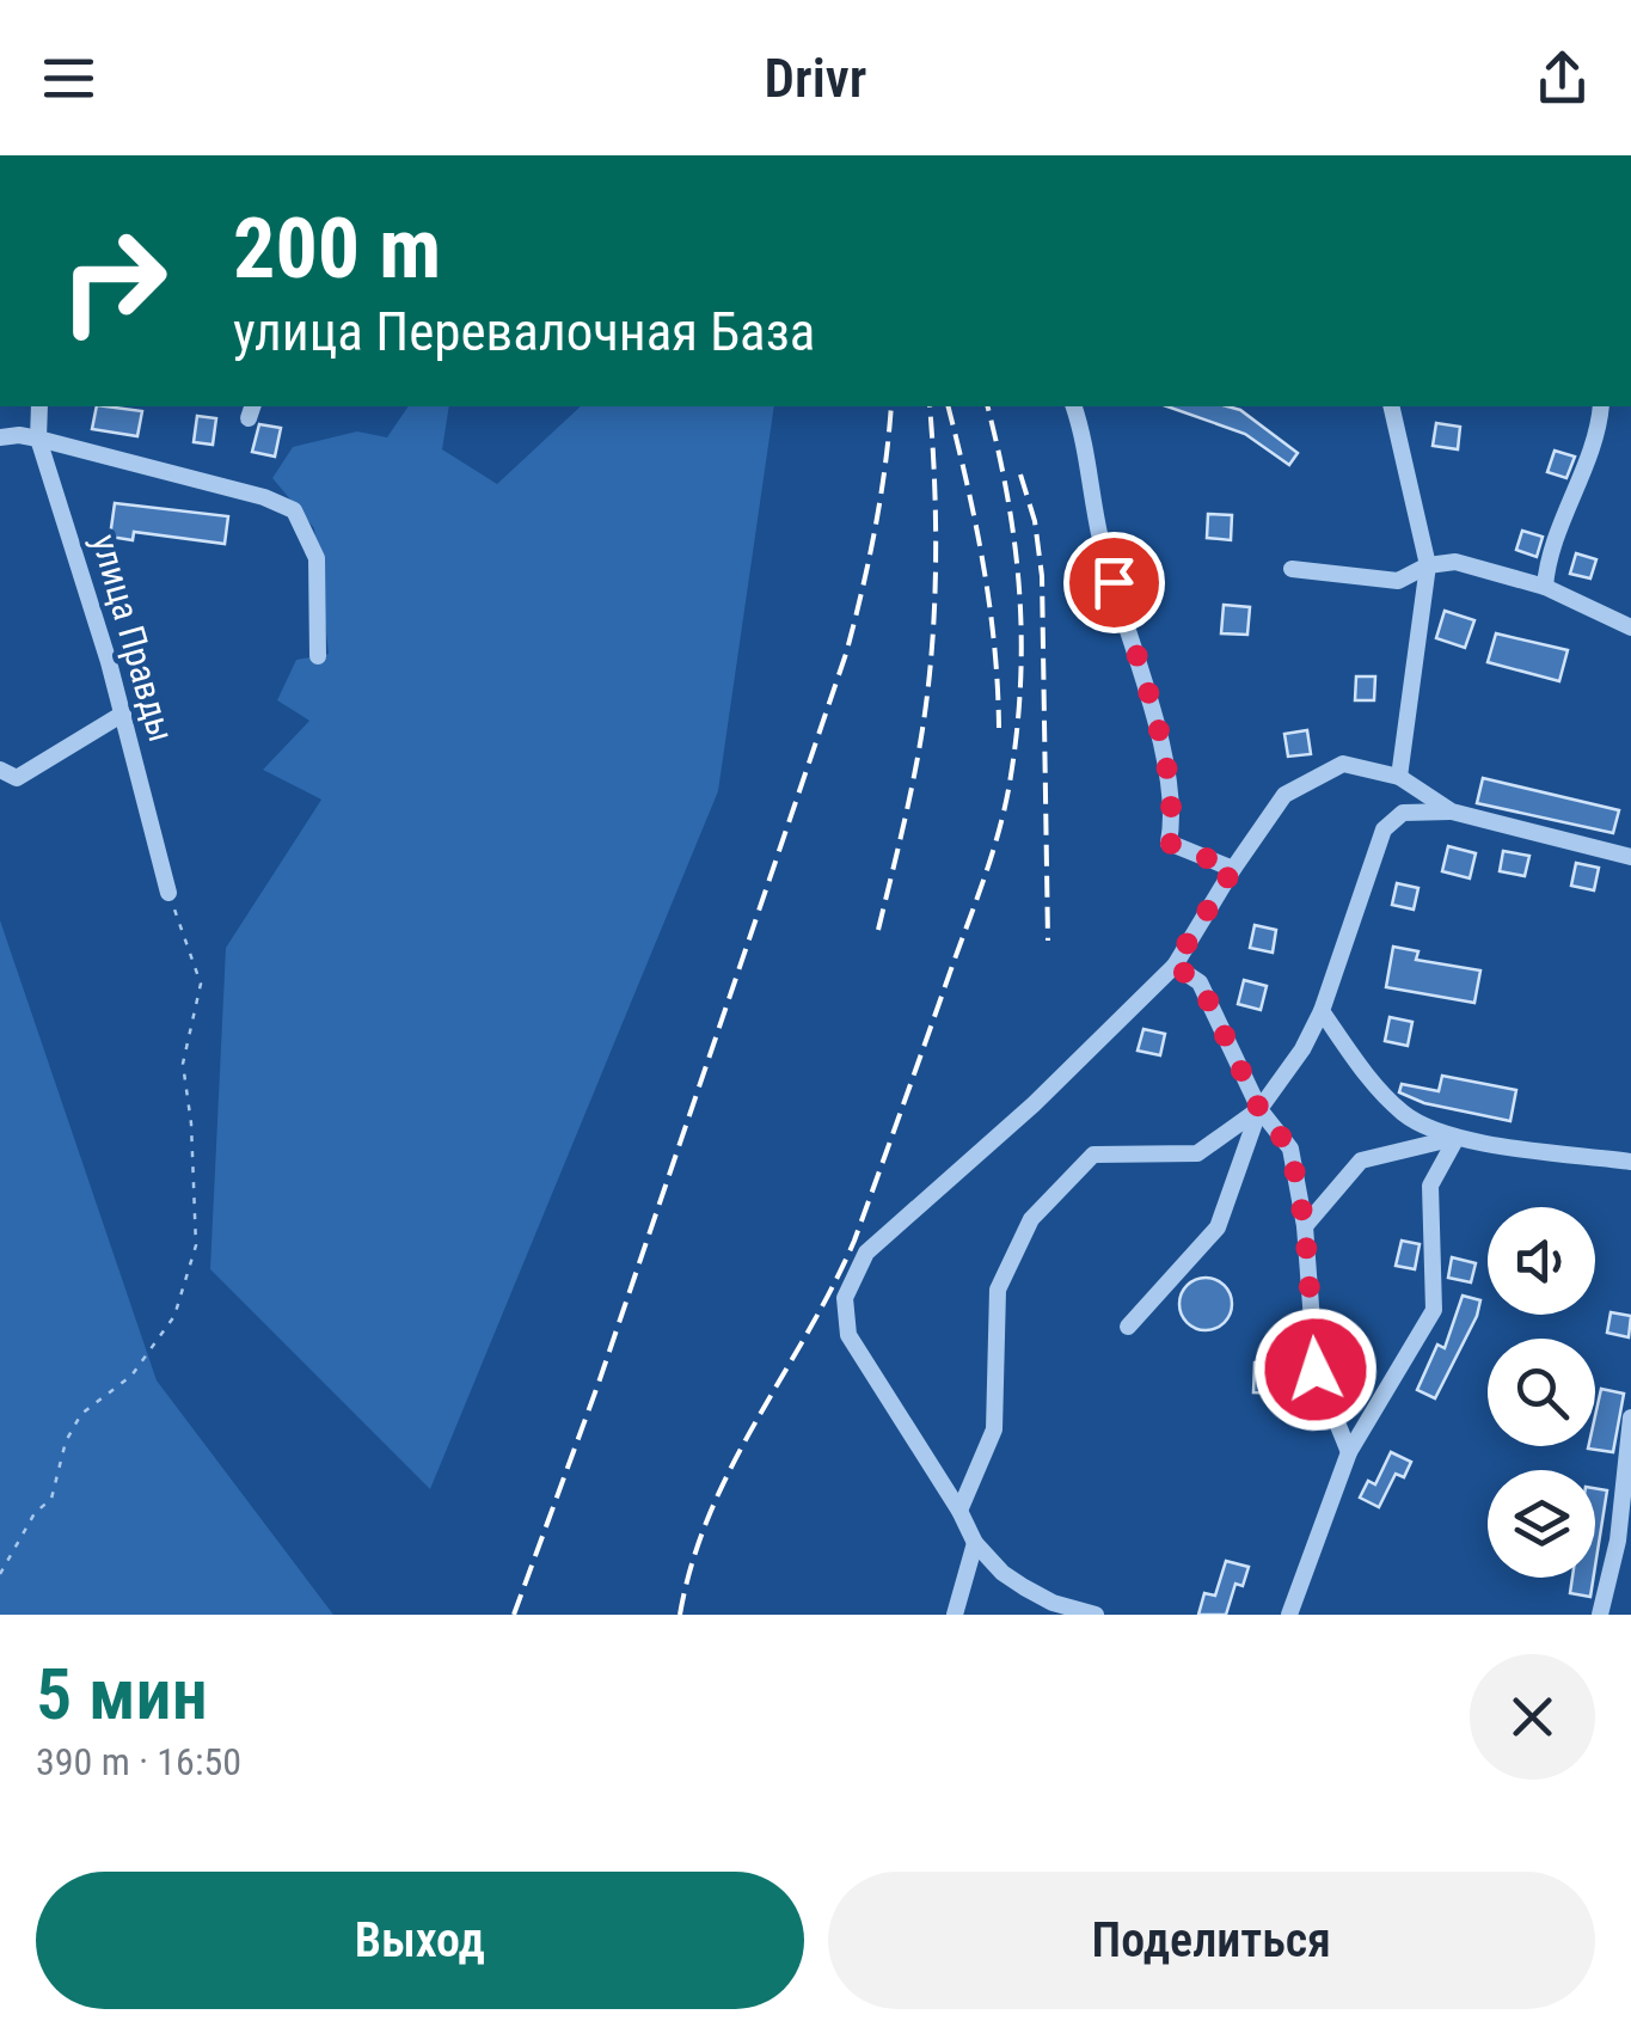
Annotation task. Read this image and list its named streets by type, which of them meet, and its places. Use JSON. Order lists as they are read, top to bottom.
{
  "streets": {
    "street": ["улица Правды"]
  },
  "page": {
    "header": "Drivr",
    "turn": ["200 m", "улица Перевалочная База"],
    "heading": ["5 мин", "390 m · 16:50"],
    "buttons": ["Выход", "Поделиться"]
  }
}
